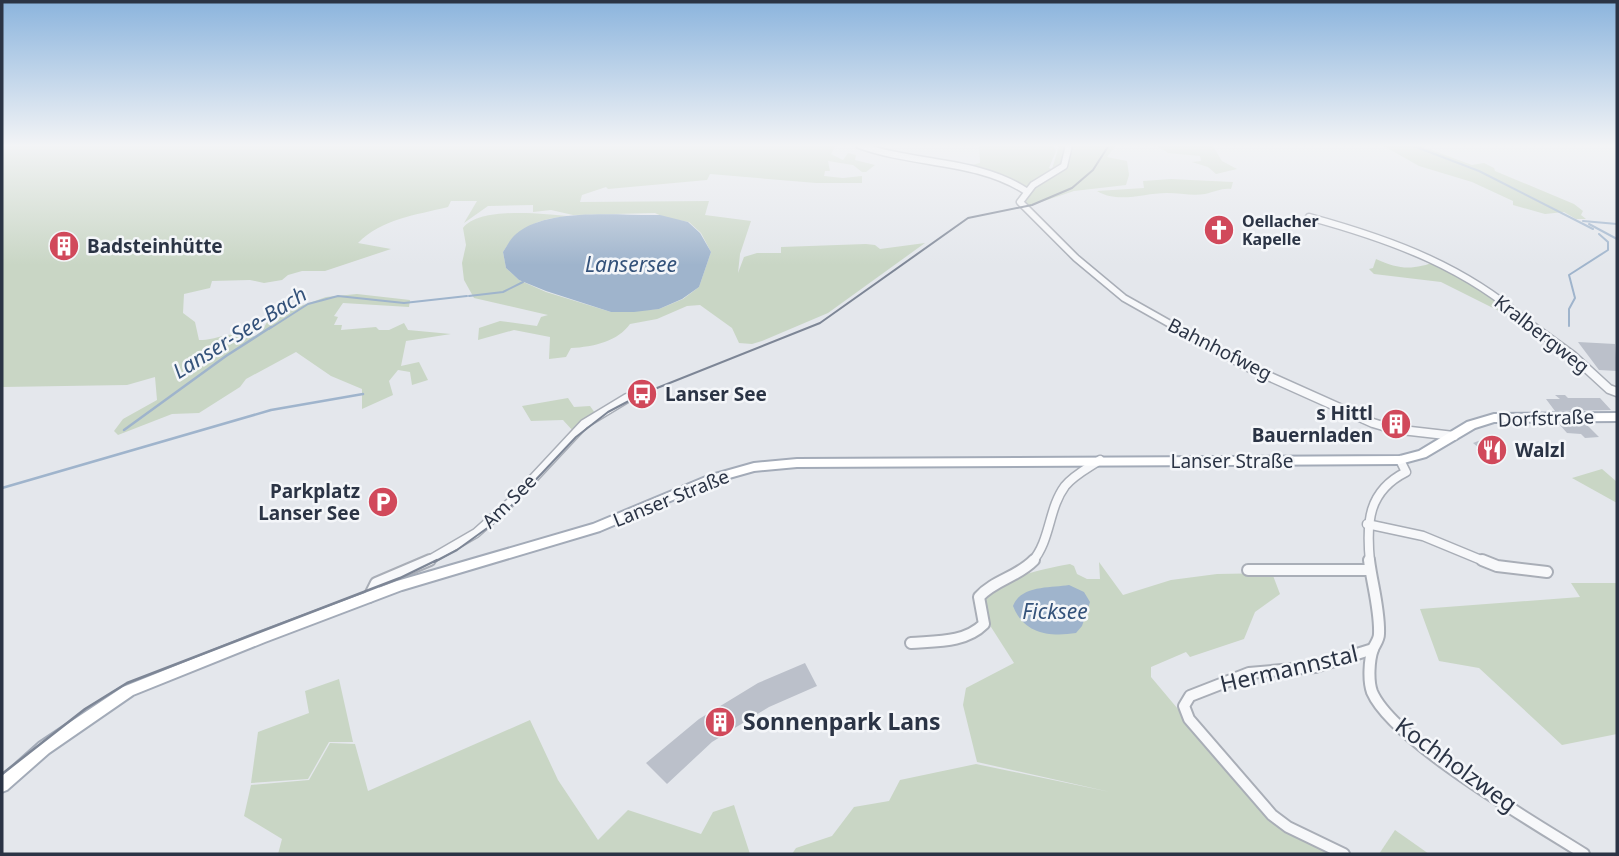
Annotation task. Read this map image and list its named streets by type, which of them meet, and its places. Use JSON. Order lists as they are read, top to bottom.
{
  "streets": {
    "main road": ["Dorfstraße", "Lanser Straße"],
    "street": [
      "Kralbergweg",
      "Bahnhofweg",
      "Am See",
      "Hermannstal",
      "Kochholzweg"
    ]
  },
  "crossings": [
    ["Bahnhofweg", "Dorfstraße"],
    ["Dorfstraße", "Lanser Straße"],
    ["Dorfstraße", "Kochholzweg"],
    ["Lanser Straße", "Am See"],
    ["Lanser Straße", "Kochholzweg"],
    ["Hermannstal", "Kochholzweg"]
  ],
  "water": ["Lansersee", "Lanser-See-Bach", "Ficksee"],
  "places": {
    "church": ["Oellacher Kapelle"],
    "building": ["Badsteinhütte", "s Hittl Bauernladen", "Sonnenpark Lans"],
    "bus stop": ["Lanser See"],
    "restaurant": ["Walzl"],
    "parking": ["Parkplatz Lanser See"]
  }
}
